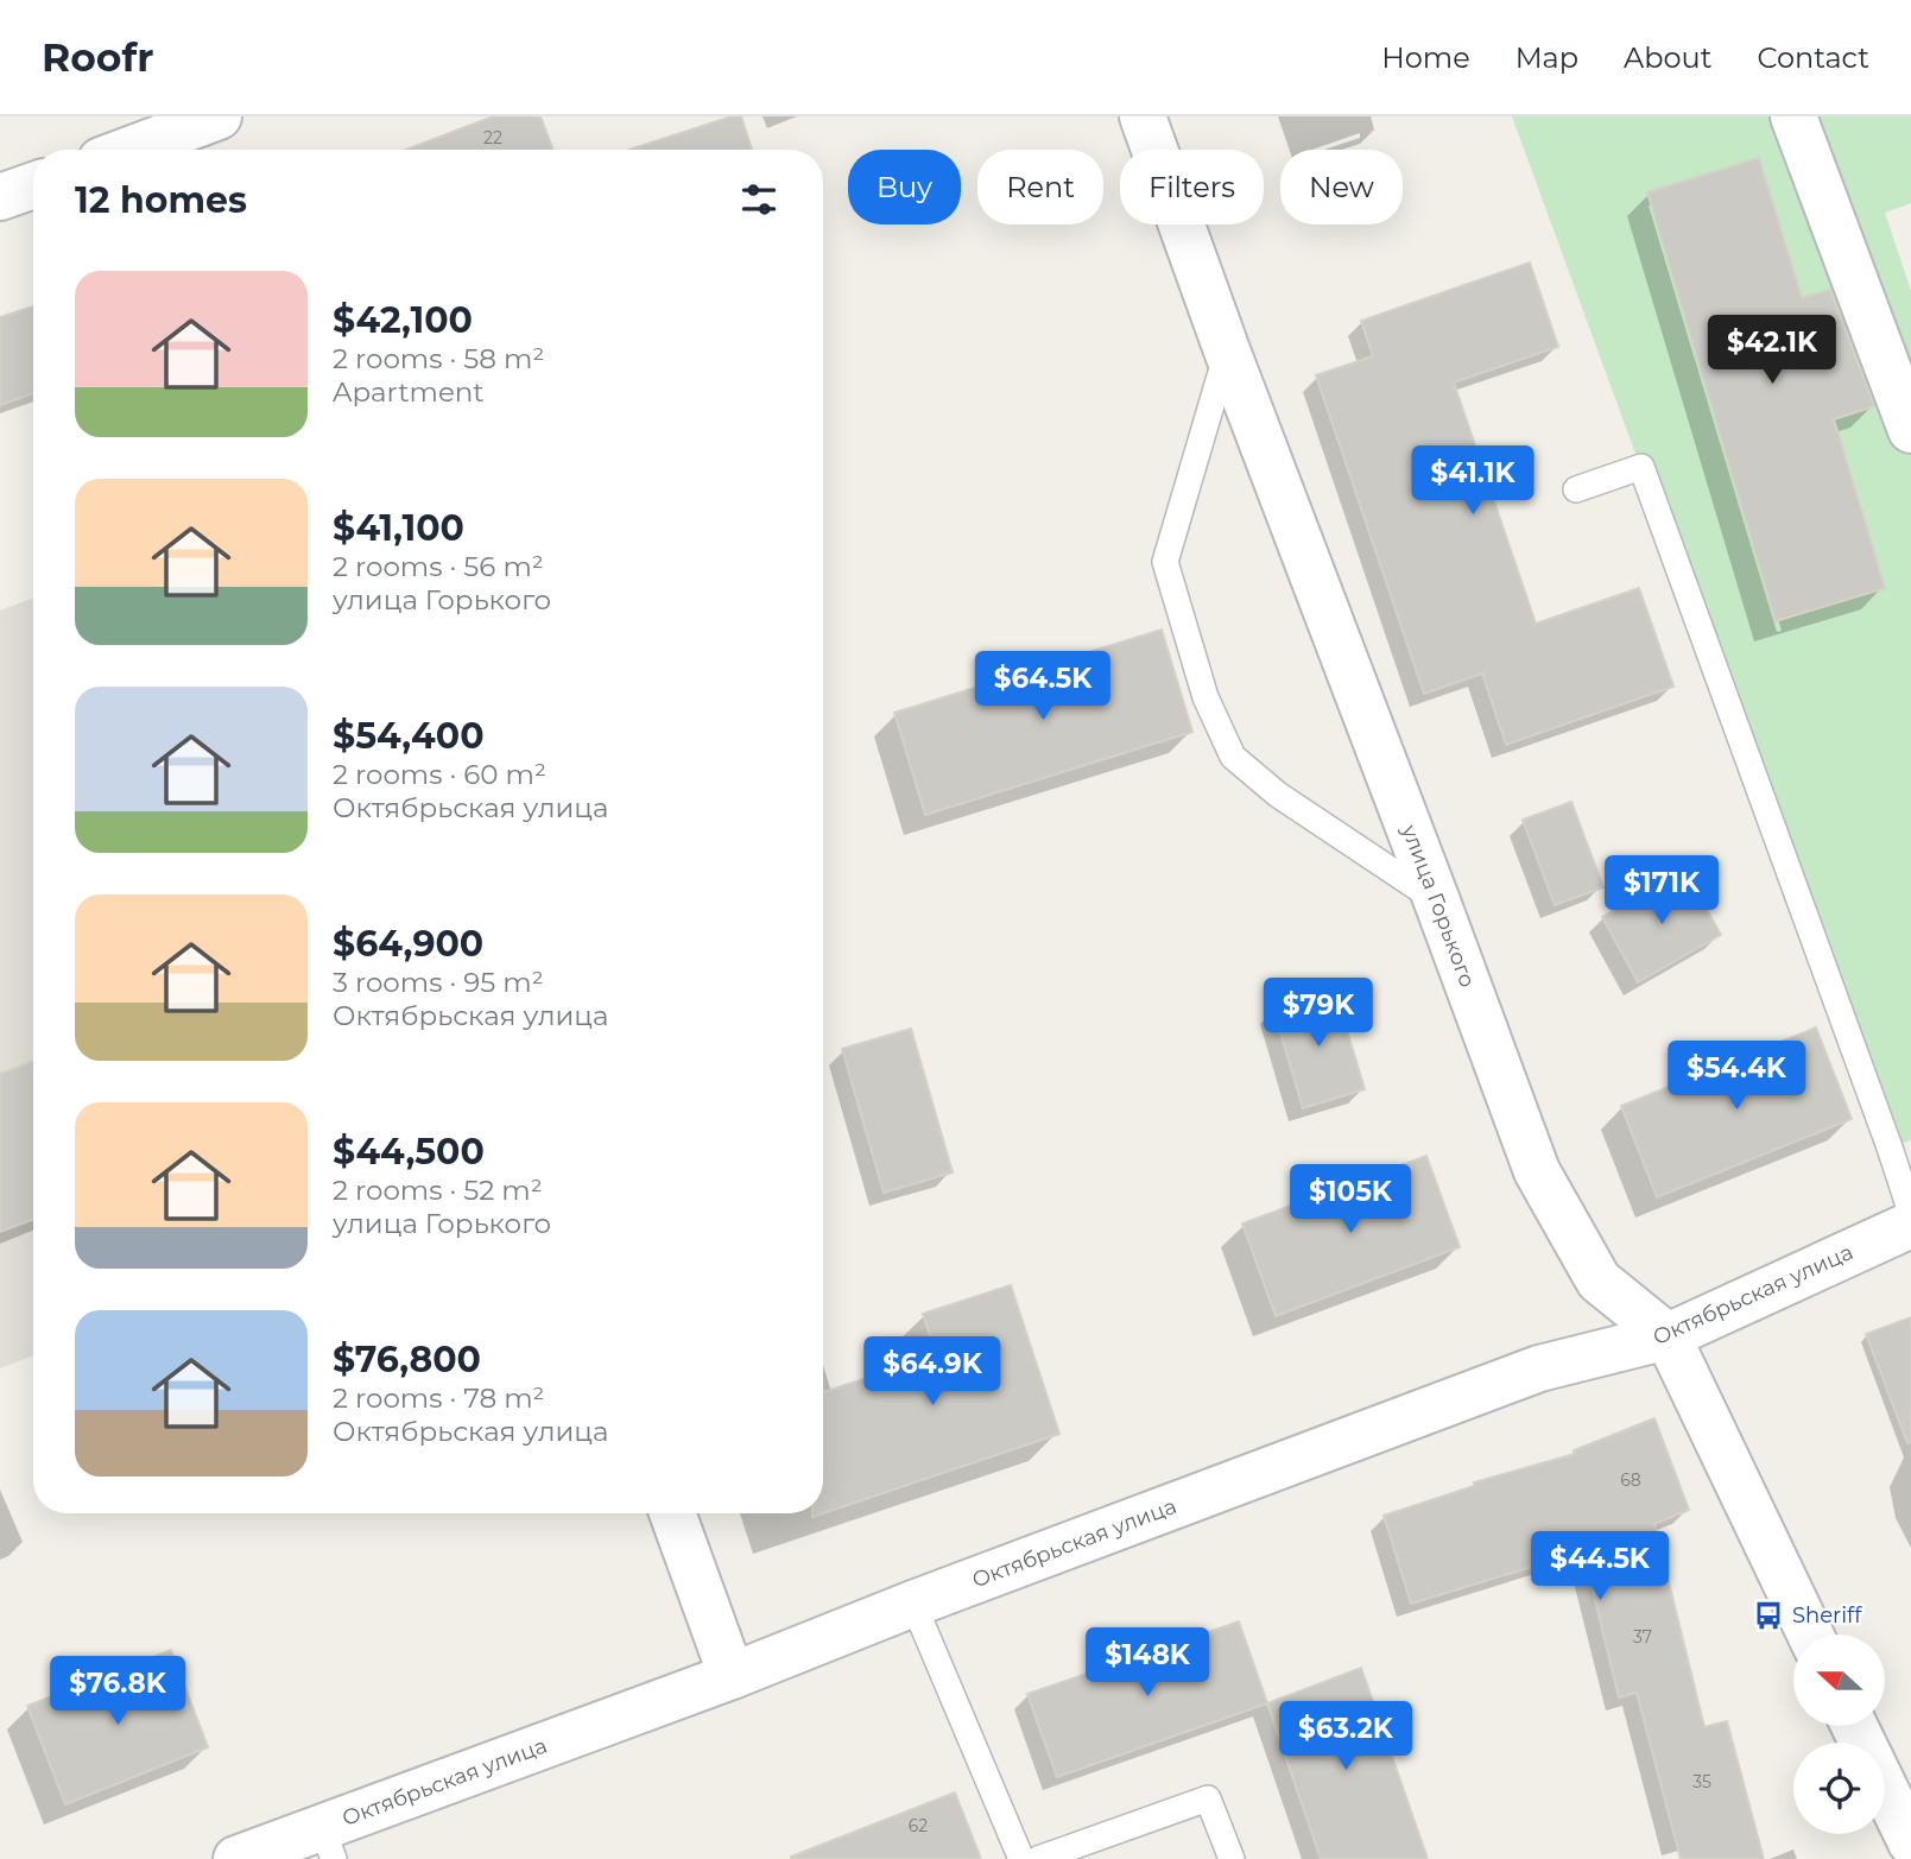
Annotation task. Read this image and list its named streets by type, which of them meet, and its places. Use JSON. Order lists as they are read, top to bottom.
{
  "streets": {
    "street": ["улица Горького", "Октябрьская улица"]
  },
  "crossings": [
    ["улица Горького", "Октябрьская улица"]
  ],
  "places": {
    "bus stop": ["Sheriff"]
  },
  "house_numbers": [
    "22",
    "68",
    "37",
    "35",
    "62"
  ],
  "north": "left",
  "page": {
    "header": "Roofr",
    "nav": [
      "Home",
      "Map",
      "About",
      "Contact"
    ],
    "chip": [
      "Buy",
      "Rent",
      "Filters",
      "New"
    ],
    "heading": "12 homes",
    "list": [
      {
        "name": "$42,100",
        "note": "2 rooms · 58 m² · Apartment"
      },
      {
        "name": "$41,100",
        "note": "2 rooms · 56 m² · улица Горького"
      },
      {
        "name": "$54,400",
        "note": "2 rooms · 60 m² · Октябрьская улица"
      },
      {
        "name": "$64,900",
        "note": "3 rooms · 95 m² · Октябрьская улица"
      },
      {
        "name": "$44,500",
        "note": "2 rooms · 52 m² · улица Горького"
      },
      {
        "name": "$76,800",
        "note": "2 rooms · 78 m² · Октябрьская улица"
      }
    ],
    "price": [
      "$42.1K",
      "$41.1K",
      "$64.5K",
      "$171K",
      "$79K",
      "$54.4K",
      "$105K",
      "$64.9K",
      "$44.5K",
      "$148K",
      "$76.8K",
      "$63.2K"
    ]
  }
}
